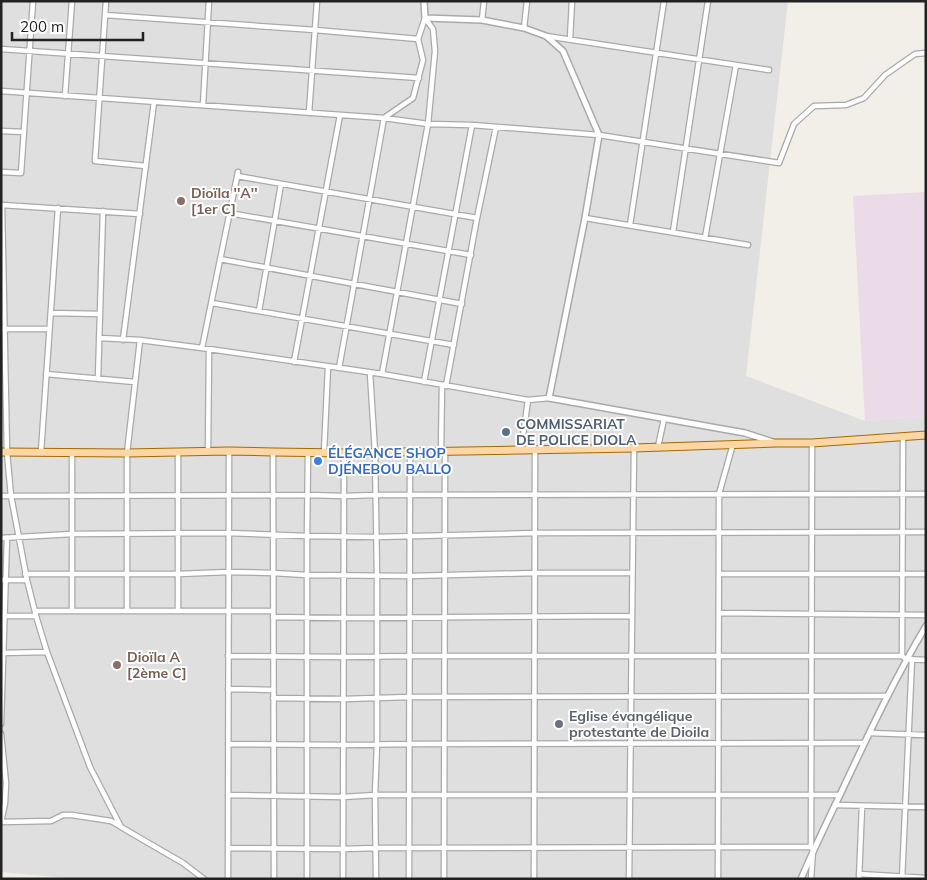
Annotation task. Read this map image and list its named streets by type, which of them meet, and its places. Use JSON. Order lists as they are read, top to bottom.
{
  "places": [
    "Dioïla ''A'' [1er C]",
    "COMMISSARIAT DE POLICE DIOLA",
    "ÉLÉGANCE SHOP DJÉNEBOU BALLO",
    "Dioïla A [2ème C]",
    "Eglise évangélique protestante de Dioila"
  ],
  "scale_bar": "200 m"
}
